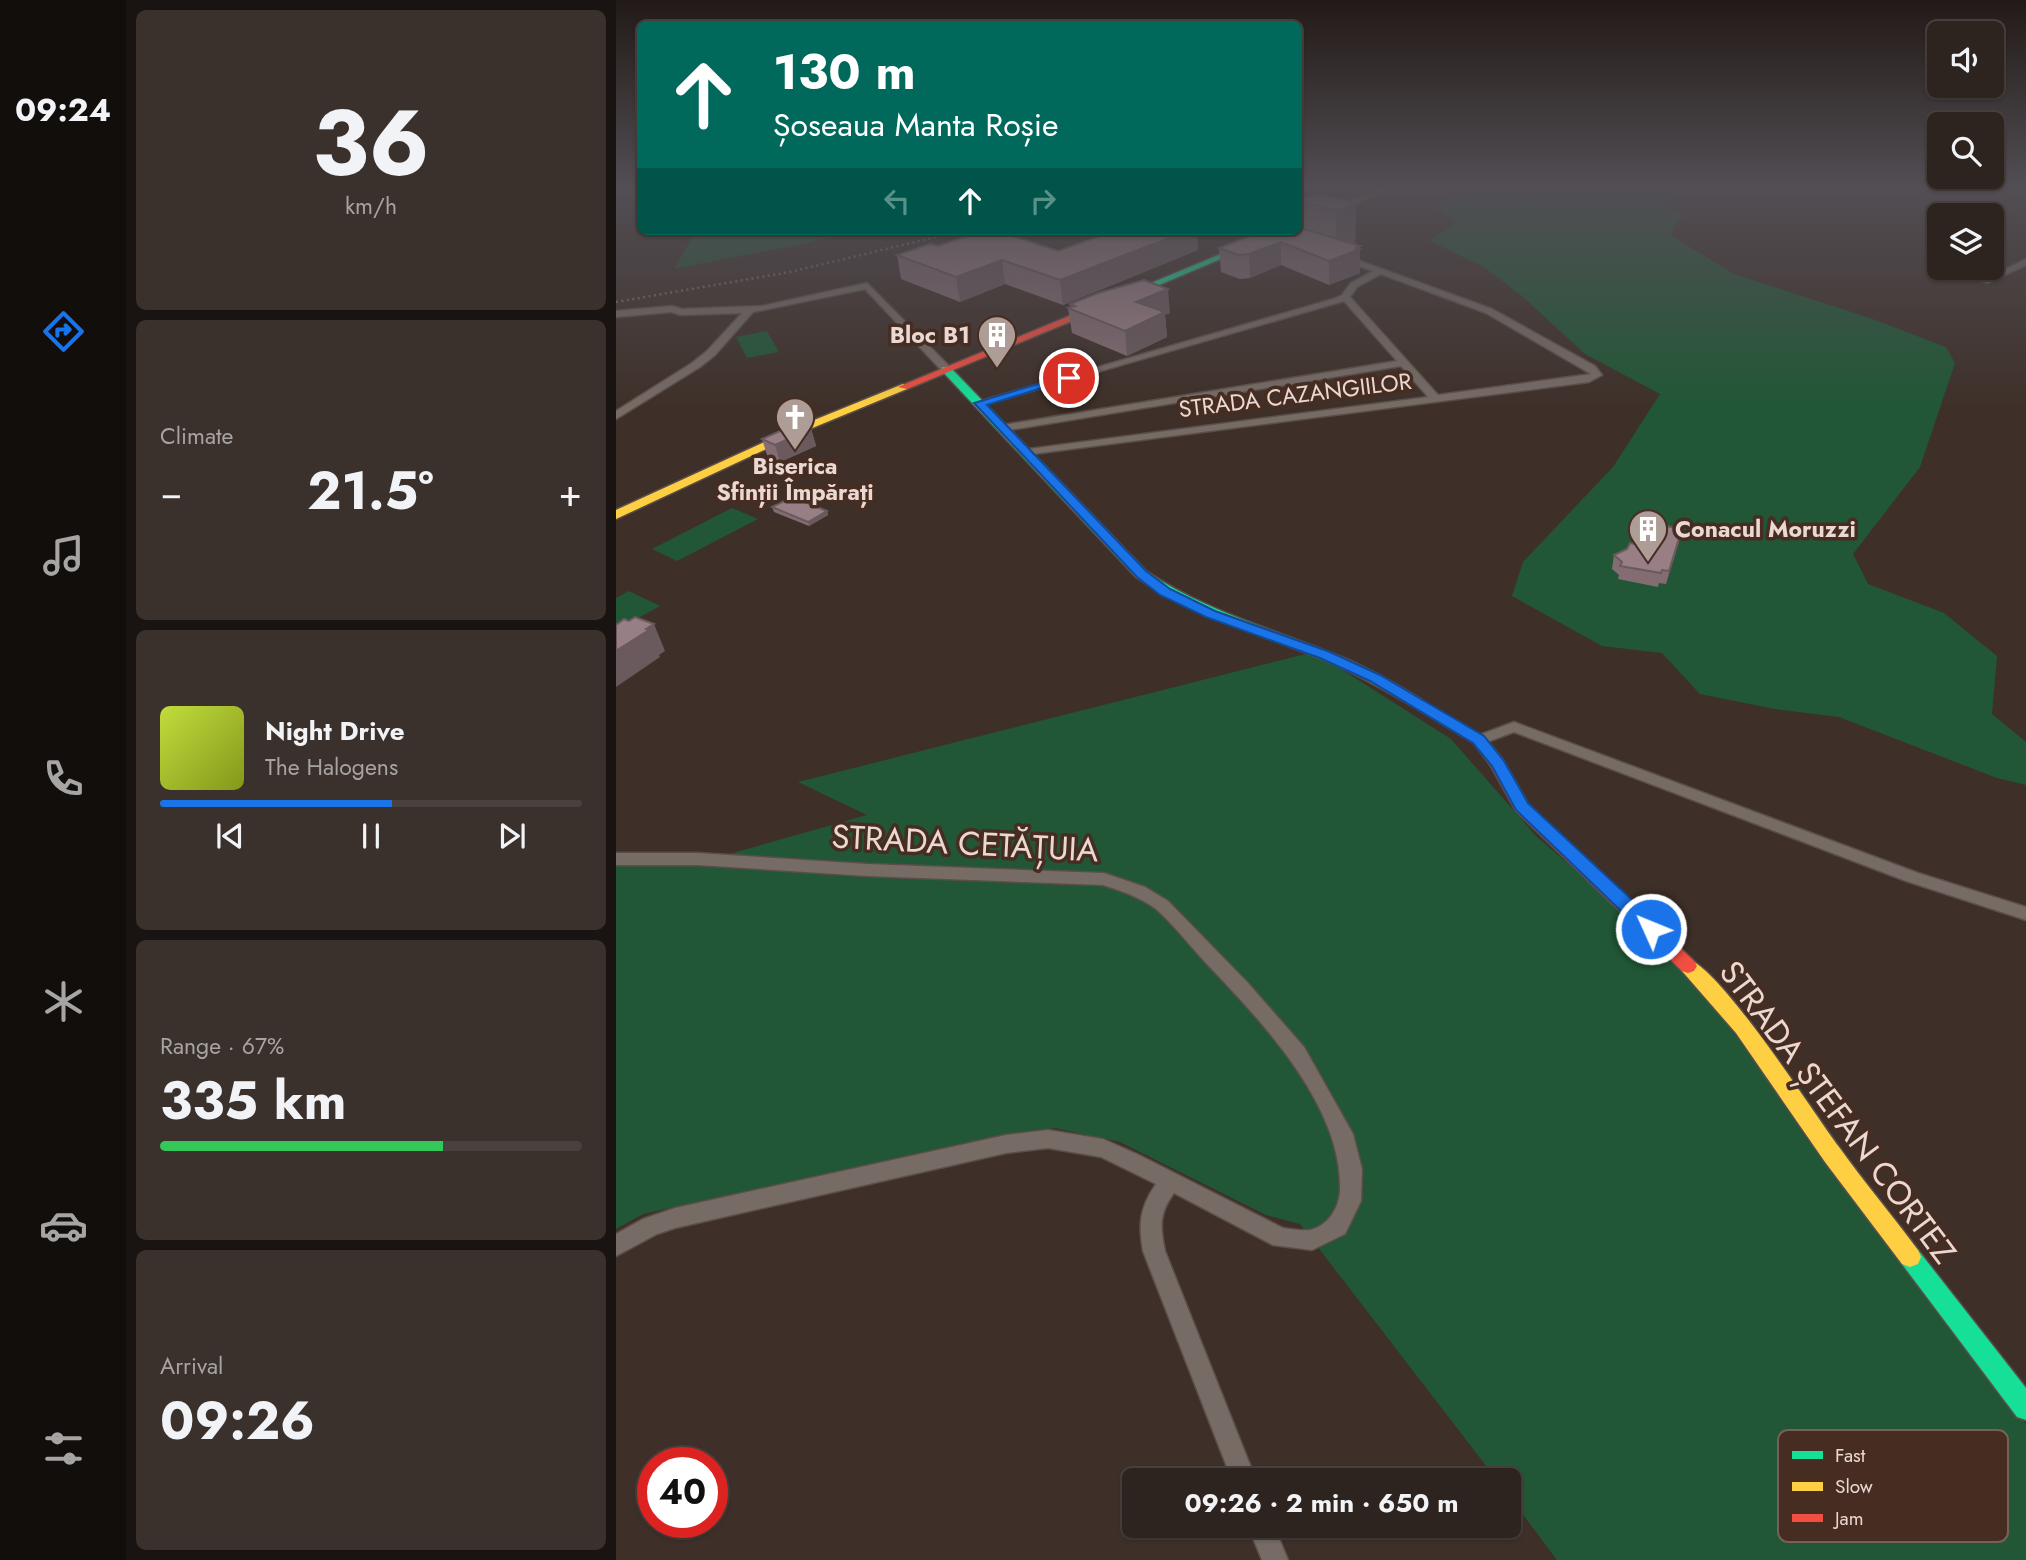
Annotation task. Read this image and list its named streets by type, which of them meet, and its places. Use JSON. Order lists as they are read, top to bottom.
{
  "streets": {
    "main road": ["STRADA ȘTEFAN CORTEZ"],
    "street": ["STRADA CAZANGIILOR", "STRADA CETĂȚUIA"]
  },
  "places": {
    "building": ["Bloc B1", "Conacul Moruzzi"],
    "church": ["Biserica Sfinții Împărați"]
  },
  "legend": ["Fast", "Slow", "Jam"],
  "page": {
    "tabs": "09:24",
    "tile": [
      ["36", "km/h"],
      "Climate",
      ["Range · 67%", "335 km"],
      ["Arrival", "09:26"]
    ],
    "turn": ["130 m", "Șoseaua Manta Roșie"],
    "heat": ["−", "21.5°", "+"],
    "song": ["Night Drive", "The Halogens"],
    "limit": "40",
    "trip": "09:26 · 2 min · 650 m"
  }
}
